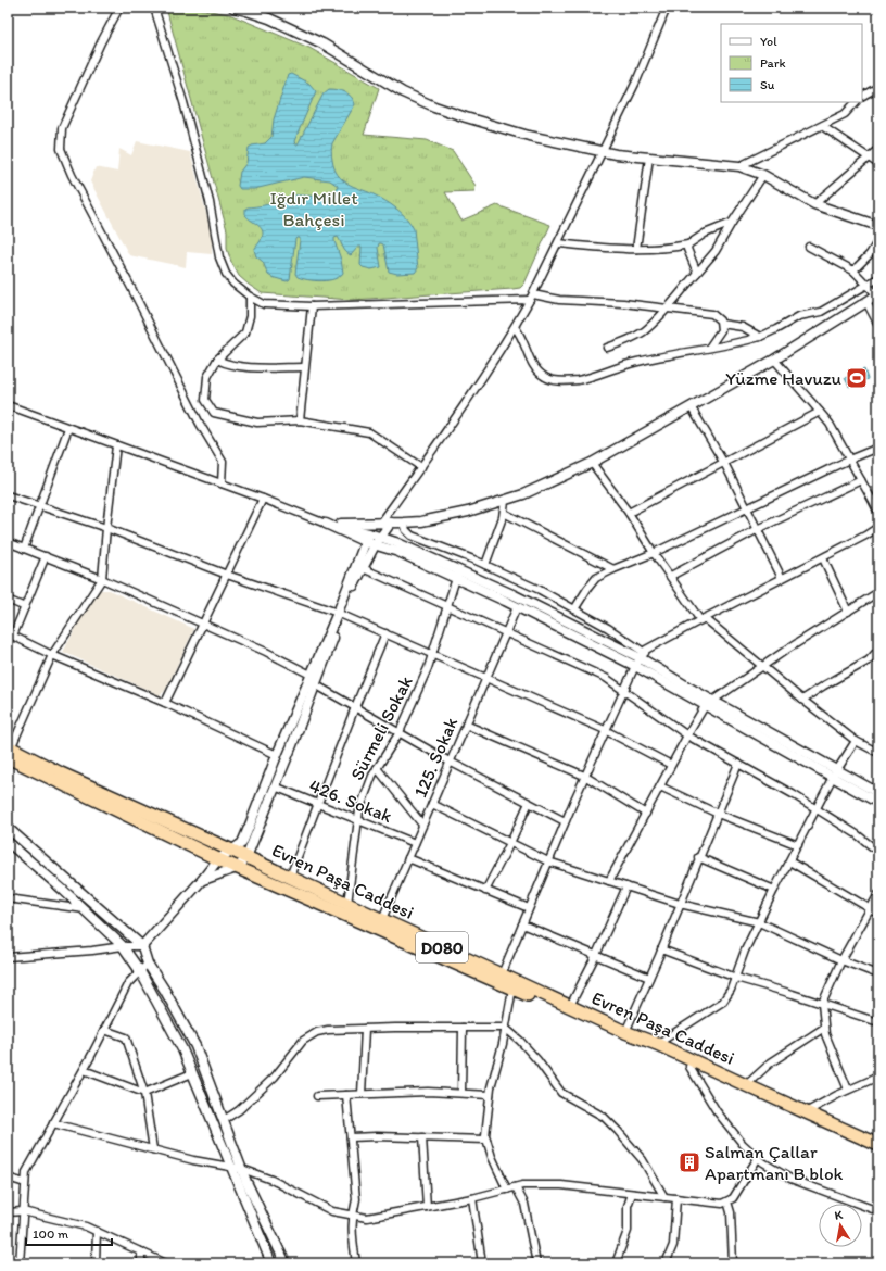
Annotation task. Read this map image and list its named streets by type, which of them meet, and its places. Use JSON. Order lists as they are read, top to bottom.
{
  "streets": {
    "highway": ["Evren Paşa Caddesi", "D080"],
    "street": ["Sürmeli Sokak", "125. Sokak", "426. Sokak"]
  },
  "crossings": [
    ["Sürmeli Sokak", "426. Sokak"],
    ["Sürmeli Sokak", "Evren Paşa Caddesi"],
    ["125. Sokak", "426. Sokak"],
    ["125. Sokak", "Evren Paşa Caddesi"]
  ],
  "parks": ["Iğdır Millet Bahçesi"],
  "places": {
    "sports": ["Yüzme Havuzu"],
    "building": ["Salman Çallar Apartmanı B blok"]
  },
  "legend": ["Yol", "Park", "Su"],
  "scale_bar": "100 m",
  "north": "top"
}
